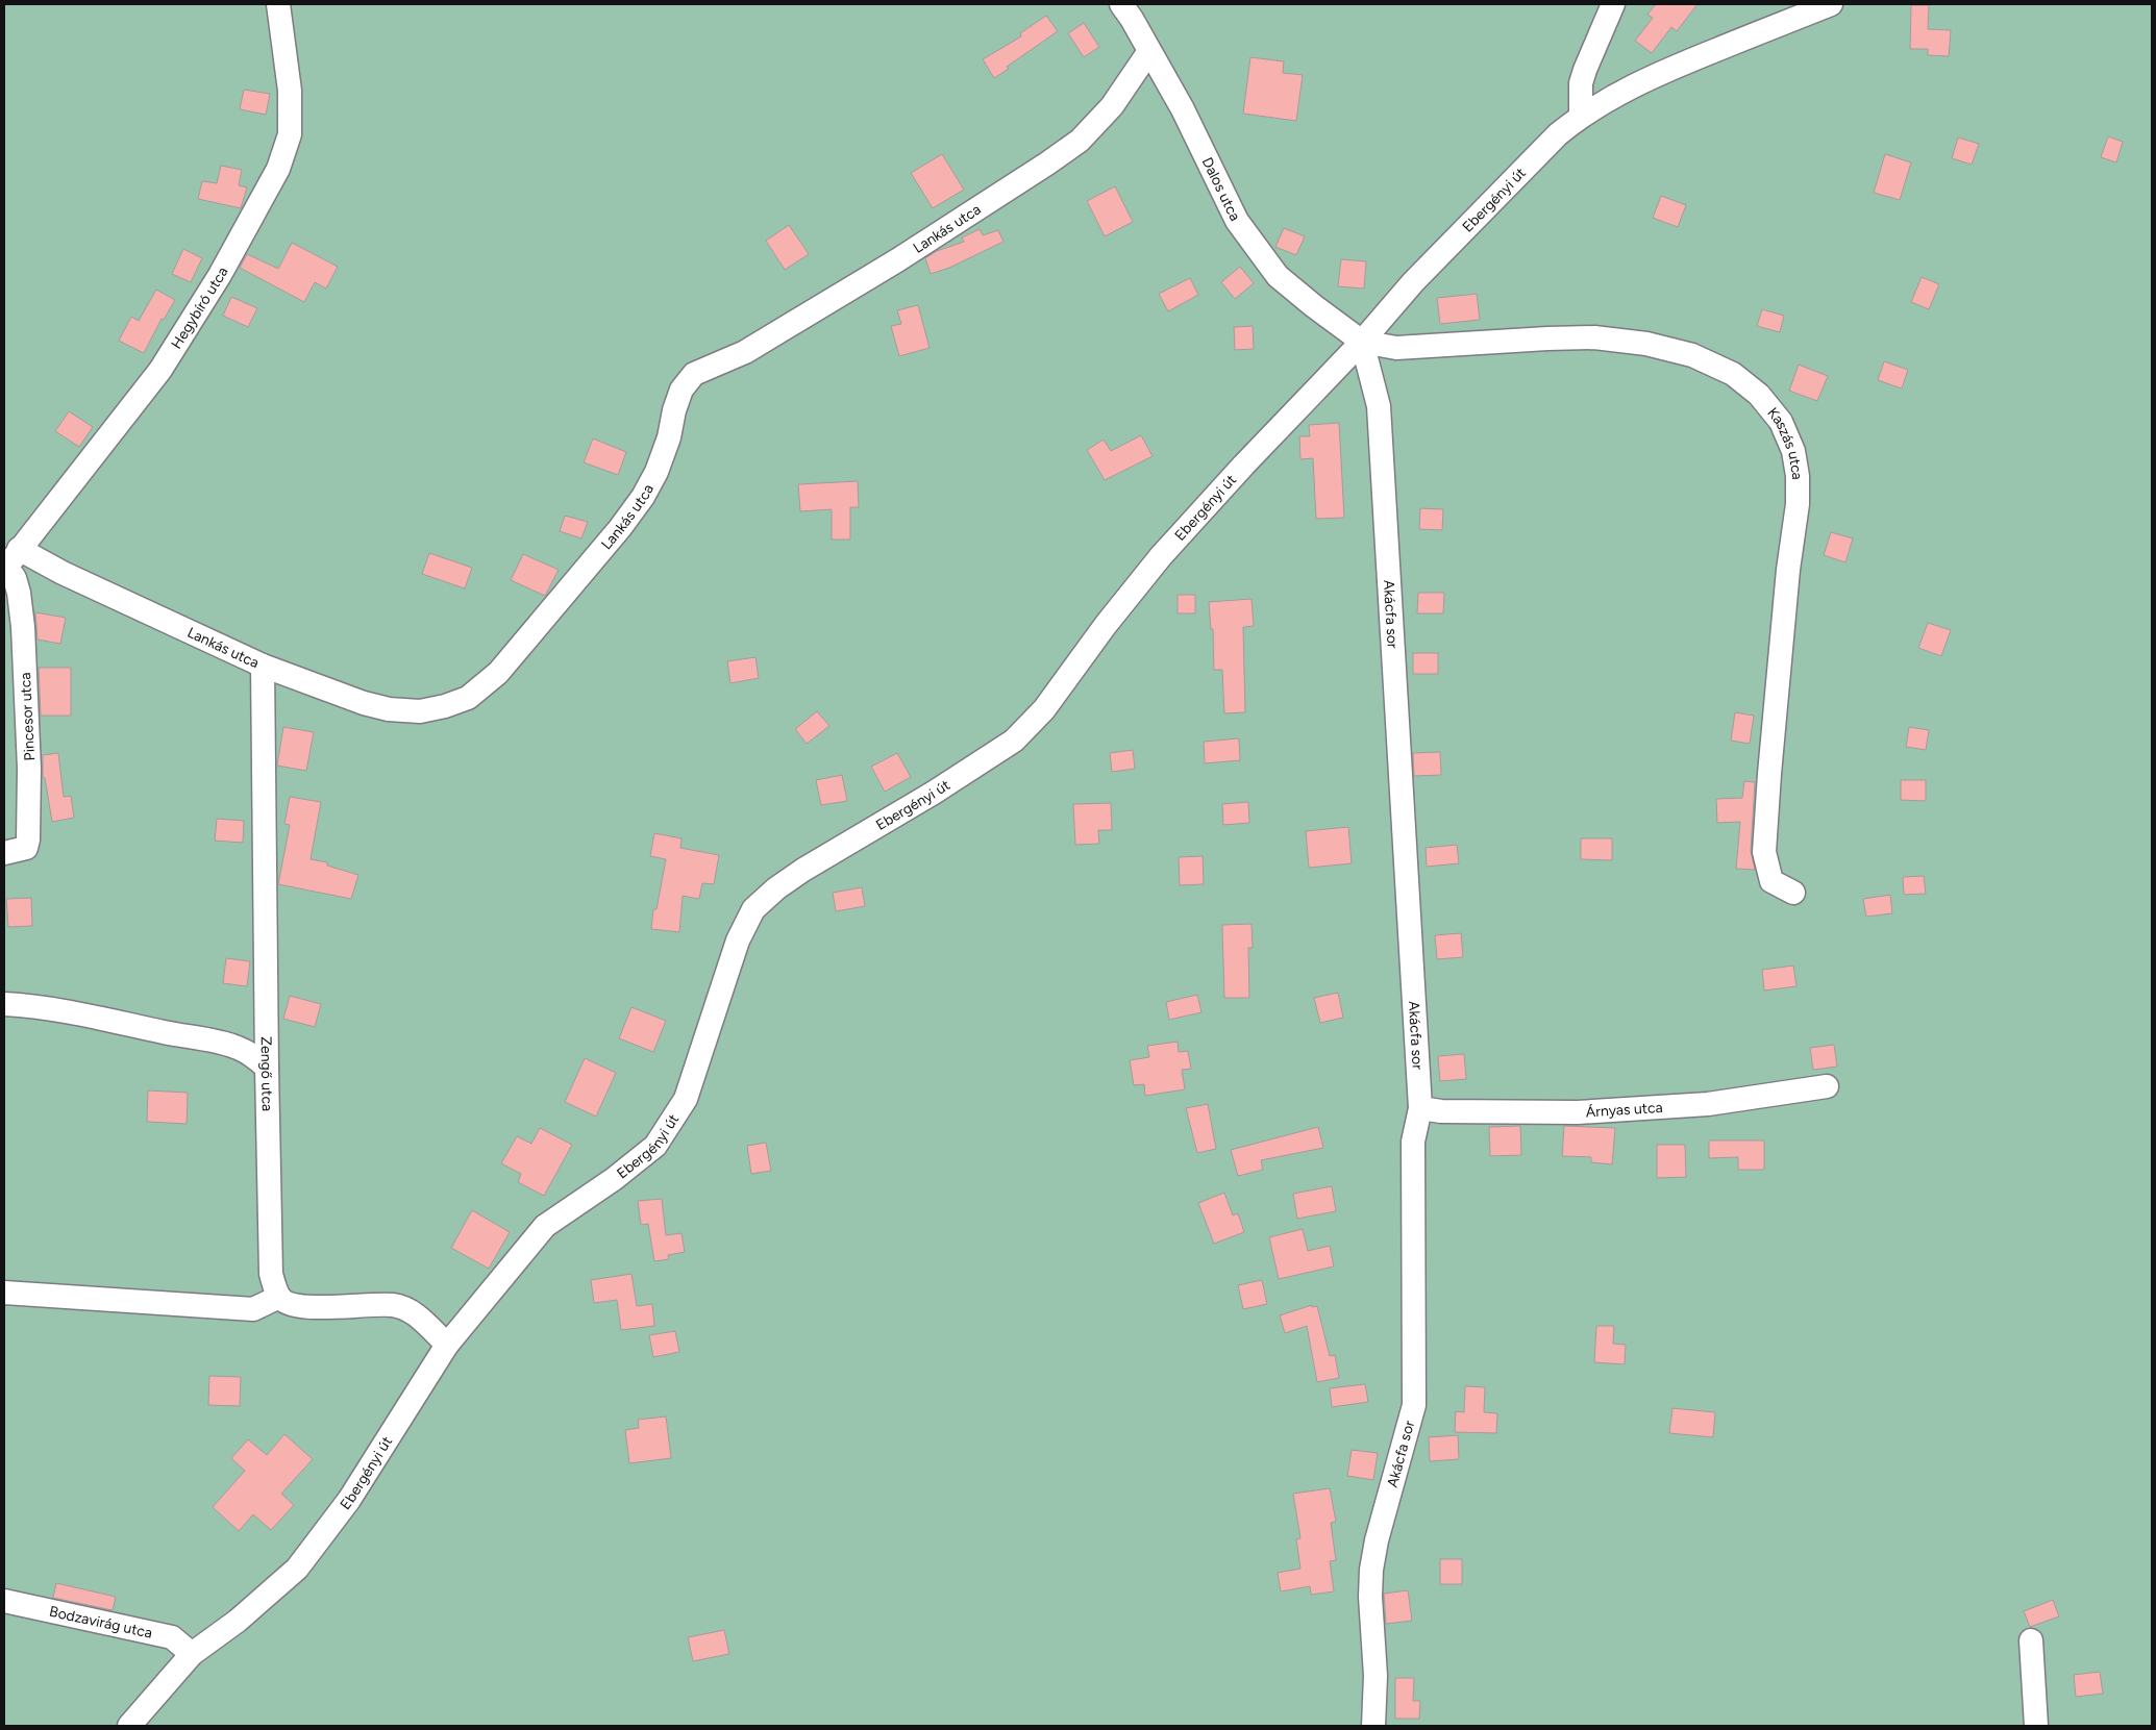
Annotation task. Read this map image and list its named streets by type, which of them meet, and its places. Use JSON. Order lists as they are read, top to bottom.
{
  "streets": {
    "street": [
      "Dalos utca",
      "Ebergényi út",
      "Lankás utca",
      "Hegybíró utca",
      "Kaszás utca",
      "Akácfa sor",
      "Pincesor utca",
      "Zengő utca",
      "Árnyas utca",
      "Bodzavirág utca"
    ]
  },
  "crossings": [
    ["Dalos utca", "Ebergényi út"],
    ["Dalos utca", "Lankás utca"],
    ["Dalos utca", "Kaszás utca"],
    ["Dalos utca", "Akácfa sor"],
    ["Ebergényi út", "Kaszás utca"],
    ["Ebergényi út", "Akácfa sor"],
    ["Ebergényi út", "Bodzavirág utca"],
    ["Lankás utca", "Hegybíró utca"],
    ["Lankás utca", "Pincesor utca"],
    ["Lankás utca", "Zengő utca"],
    ["Hegybíró utca", "Pincesor utca"],
    ["Kaszás utca", "Akácfa sor"],
    ["Akácfa sor", "Árnyas utca"]
  ]
}
